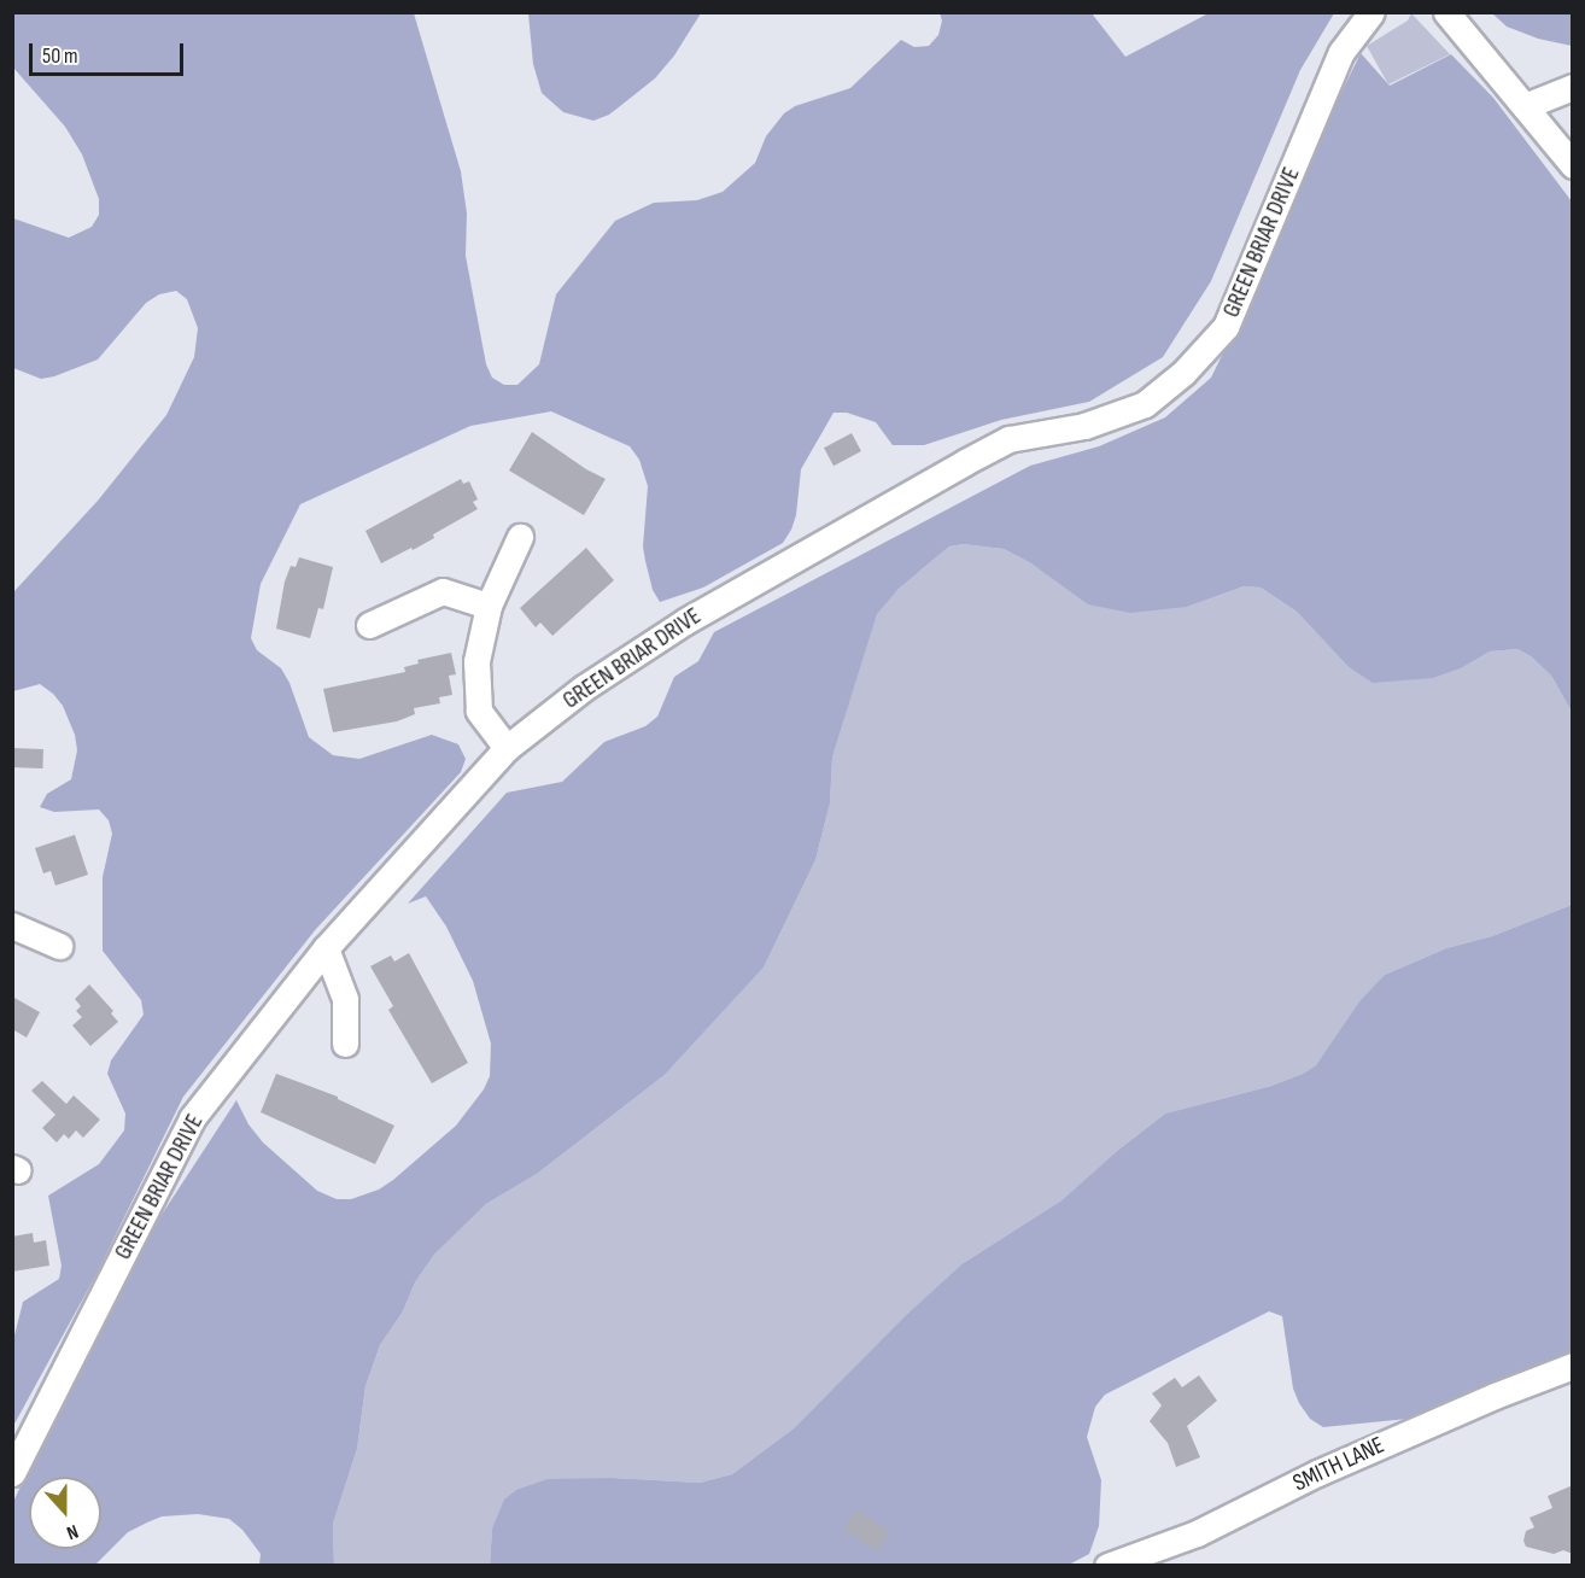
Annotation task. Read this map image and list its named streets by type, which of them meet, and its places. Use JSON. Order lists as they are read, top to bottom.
{
  "streets": {
    "street": ["GREEN BRIAR DRIVE", "SMITH LANE"]
  },
  "scale_bar": "50 m",
  "north": "bottom"
}
